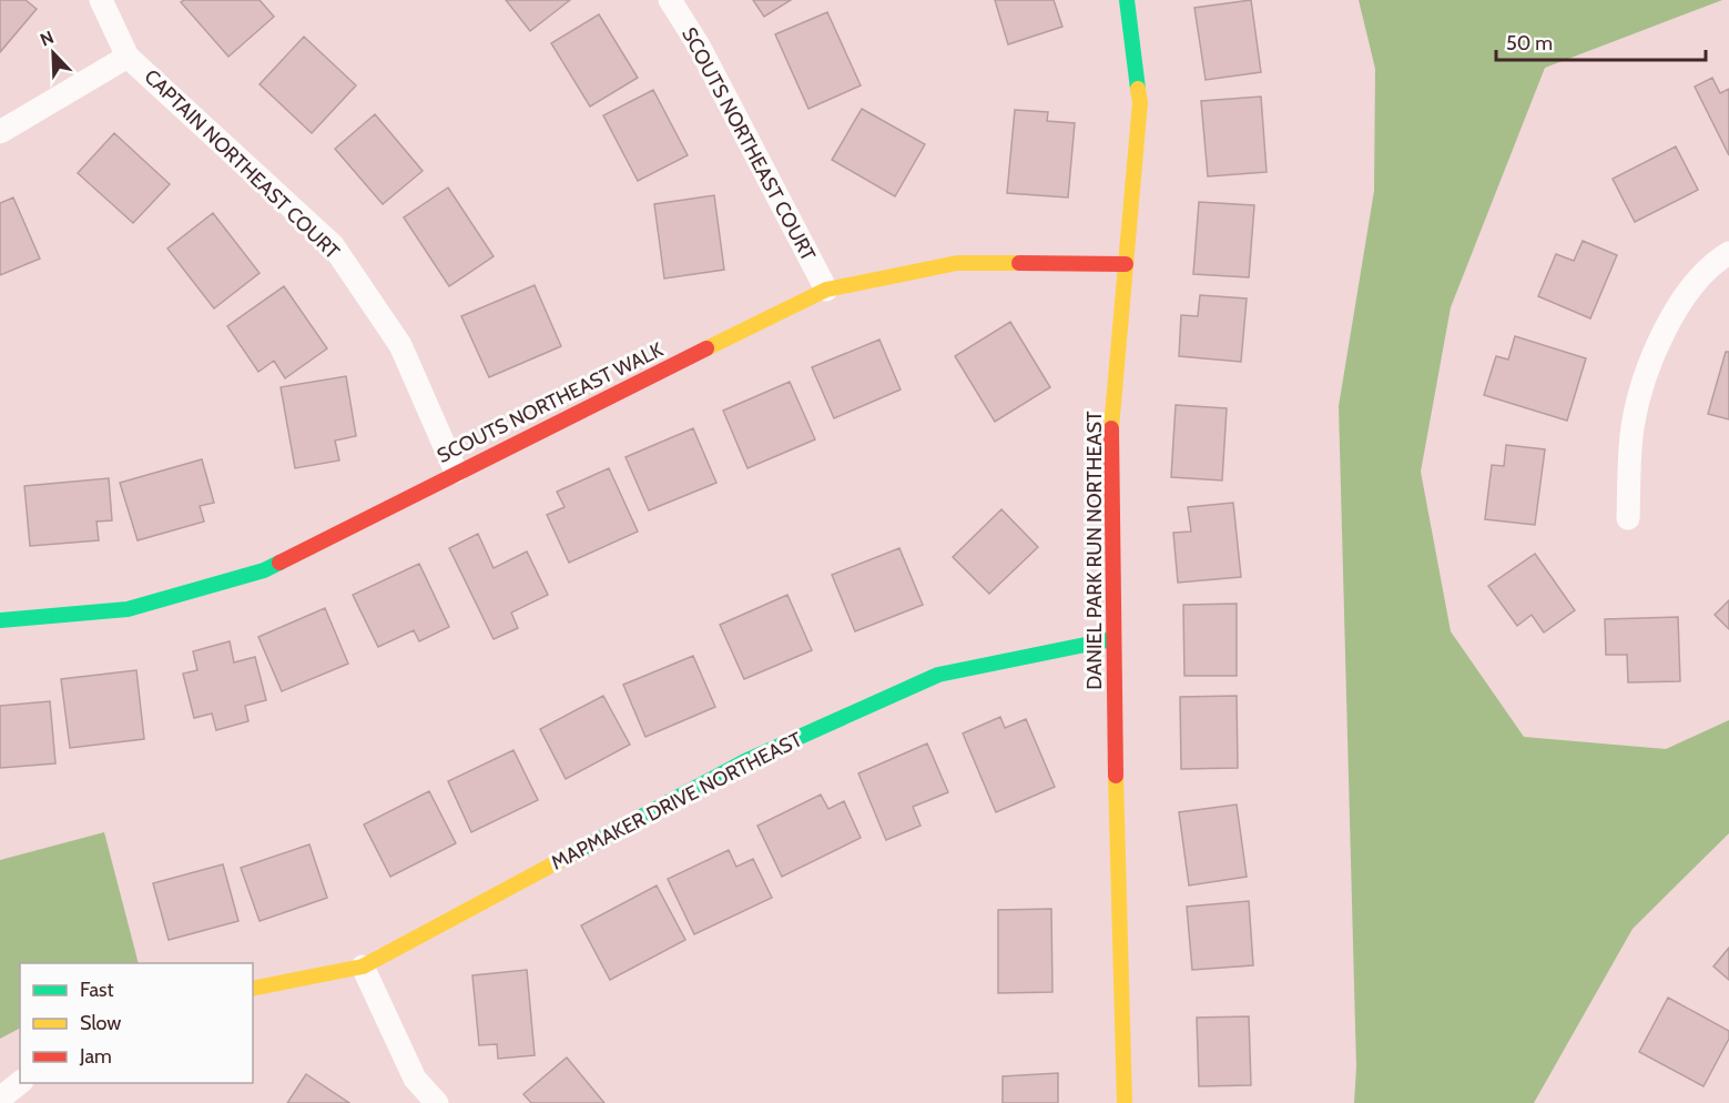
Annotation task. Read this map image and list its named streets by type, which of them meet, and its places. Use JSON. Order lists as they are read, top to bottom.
{
  "streets": {
    "street": [
      "SCOUTS NORTHEAST COURT",
      "CAPTAIN NORTHEAST COURT",
      "SCOUTS NORTHEAST WALK",
      "DANIEL PARK RUN NORTHEAST",
      "MAPMAKER DRIVE NORTHEAST"
    ]
  },
  "crossings": [
    ["SCOUTS NORTHEAST COURT", "SCOUTS NORTHEAST WALK"],
    ["CAPTAIN NORTHEAST COURT", "SCOUTS NORTHEAST WALK"],
    ["SCOUTS NORTHEAST WALK", "DANIEL PARK RUN NORTHEAST"],
    ["DANIEL PARK RUN NORTHEAST", "MAPMAKER DRIVE NORTHEAST"]
  ],
  "legend": ["Fast", "Slow", "Jam"],
  "scale_bar": "50 m",
  "north": "top left"
}
